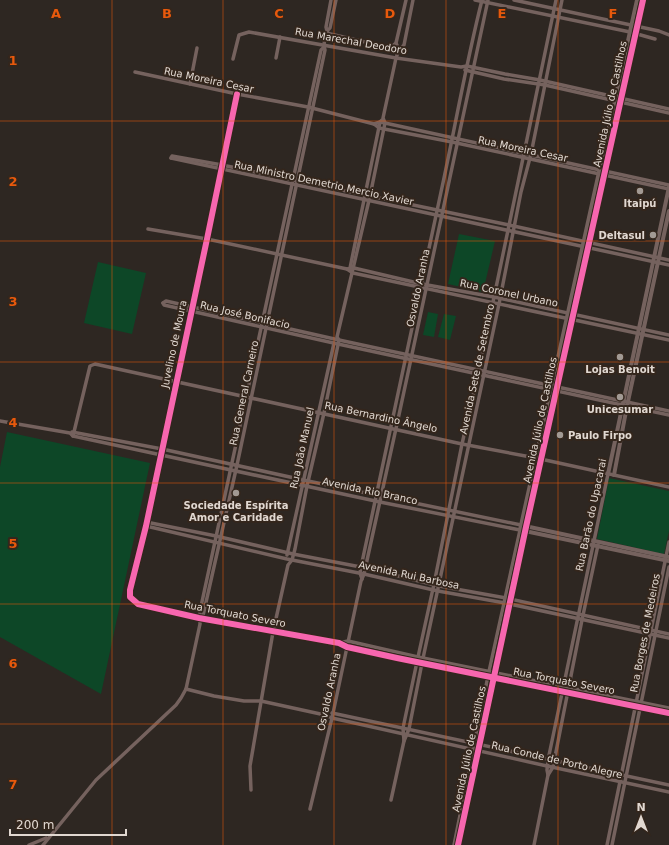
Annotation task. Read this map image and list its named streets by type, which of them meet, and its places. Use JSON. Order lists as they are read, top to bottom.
{
  "streets": {
    "street": [
      "Rua Marechal Deodoro",
      "Rua Moreira Cesar",
      "Avenida Júlio de Castilhos",
      "Rua Ministro Demetrio Mercio Xavier",
      "Osvaldo Aranha",
      "Rua Coronel Urbano",
      "Rua José Bonifacio",
      "Juvelino de Moura",
      "Avenida Sete de Setembro",
      "Rua General Carneiro",
      "Rua Bernardino Ângelo",
      "Rua João Manuel",
      "Avenida Rio Branco",
      "Rua Barão do Upacarai",
      "Avenida Rui Barbosa",
      "Rua Torquato Severo",
      "Rua Borges de Medeiros",
      "Rua Conde de Porto Alegre"
    ]
  },
  "crossings": [
    ["Rua Marechal Deodoro", "Avenida Júlio de Castilhos"],
    ["Rua Marechal Deodoro", "Osvaldo Aranha"],
    ["Rua Marechal Deodoro", "Avenida Sete de Setembro"],
    ["Rua Marechal Deodoro", "Rua General Carneiro"],
    ["Rua Marechal Deodoro", "Rua João Manuel"],
    ["Rua Moreira Cesar", "Avenida Júlio de Castilhos"],
    ["Rua Moreira Cesar", "Osvaldo Aranha"],
    ["Rua Moreira Cesar", "Juvelino de Moura"],
    ["Rua Moreira Cesar", "Avenida Sete de Setembro"],
    ["Rua Moreira Cesar", "Rua General Carneiro"],
    ["Rua Moreira Cesar", "Rua João Manuel"],
    ["Rua Moreira Cesar", "Rua Barão do Upacarai"],
    ["Avenida Júlio de Castilhos", "Rua Ministro Demetrio Mercio Xavier"],
    ["Avenida Júlio de Castilhos", "Rua Coronel Urbano"],
    ["Avenida Júlio de Castilhos", "Rua José Bonifacio"],
    ["Avenida Júlio de Castilhos", "Rua Bernardino Ângelo"],
    ["Avenida Júlio de Castilhos", "Avenida Rio Branco"],
    ["Avenida Júlio de Castilhos", "Avenida Rui Barbosa"],
    ["Avenida Júlio de Castilhos", "Rua Torquato Severo"],
    ["Avenida Júlio de Castilhos", "Rua Conde de Porto Alegre"],
    ["Rua Ministro Demetrio Mercio Xavier", "Osvaldo Aranha"],
    ["Rua Ministro Demetrio Mercio Xavier", "Juvelino de Moura"],
    ["Rua Ministro Demetrio Mercio Xavier", "Avenida Sete de Setembro"],
    ["Rua Ministro Demetrio Mercio Xavier", "Rua General Carneiro"],
    ["Rua Ministro Demetrio Mercio Xavier", "Rua João Manuel"],
    ["Rua Ministro Demetrio Mercio Xavier", "Rua Barão do Upacarai"],
    ["Osvaldo Aranha", "Rua Coronel Urbano"],
    ["Osvaldo Aranha", "Rua José Bonifacio"],
    ["Osvaldo Aranha", "Rua Bernardino Ângelo"],
    ["Osvaldo Aranha", "Avenida Rio Branco"],
    ["Osvaldo Aranha", "Avenida Rui Barbosa"],
    ["Osvaldo Aranha", "Rua Torquato Severo"],
    ["Osvaldo Aranha", "Rua Conde de Porto Alegre"],
    ["Rua Coronel Urbano", "Juvelino de Moura"],
    ["Rua Coronel Urbano", "Avenida Sete de Setembro"],
    ["Rua Coronel Urbano", "Rua General Carneiro"],
    ["Rua Coronel Urbano", "Rua João Manuel"],
    ["Rua Coronel Urbano", "Rua Barão do Upacarai"],
    ["Rua José Bonifacio", "Juvelino de Moura"],
    ["Rua José Bonifacio", "Avenida Sete de Setembro"],
    ["Rua José Bonifacio", "Rua General Carneiro"],
    ["Rua José Bonifacio", "Rua João Manuel"],
    ["Rua José Bonifacio", "Rua Barão do Upacarai"],
    ["Juvelino de Moura", "Rua Bernardino Ângelo"],
    ["Juvelino de Moura", "Avenida Rio Branco"],
    ["Juvelino de Moura", "Avenida Rui Barbosa"],
    ["Juvelino de Moura", "Rua Torquato Severo"],
    ["Avenida Sete de Setembro", "Rua Bernardino Ângelo"],
    ["Avenida Sete de Setembro", "Avenida Rio Branco"],
    ["Avenida Sete de Setembro", "Avenida Rui Barbosa"],
    ["Avenida Sete de Setembro", "Rua Torquato Severo"],
    ["Avenida Sete de Setembro", "Rua Conde de Porto Alegre"],
    ["Rua General Carneiro", "Rua Bernardino Ângelo"],
    ["Rua General Carneiro", "Avenida Rio Branco"],
    ["Rua General Carneiro", "Avenida Rui Barbosa"],
    ["Rua General Carneiro", "Rua Torquato Severo"],
    ["Rua General Carneiro", "Rua Conde de Porto Alegre"],
    ["Rua Bernardino Ângelo", "Rua João Manuel"],
    ["Rua Bernardino Ângelo", "Avenida Rio Branco"],
    ["Rua Bernardino Ângelo", "Rua Barão do Upacarai"],
    ["Rua João Manuel", "Avenida Rio Branco"],
    ["Rua João Manuel", "Avenida Rui Barbosa"],
    ["Rua João Manuel", "Rua Torquato Severo"],
    ["Rua João Manuel", "Rua Conde de Porto Alegre"],
    ["Avenida Rio Branco", "Rua Barão do Upacarai"],
    ["Avenida Rio Branco", "Rua Borges de Medeiros"],
    ["Rua Barão do Upacarai", "Avenida Rui Barbosa"],
    ["Rua Barão do Upacarai", "Rua Torquato Severo"],
    ["Rua Barão do Upacarai", "Rua Conde de Porto Alegre"],
    ["Avenida Rui Barbosa", "Rua Borges de Medeiros"],
    ["Rua Torquato Severo", "Rua Borges de Medeiros"],
    ["Rua Borges de Medeiros", "Rua Conde de Porto Alegre"]
  ],
  "places": [
    "Itaipú",
    "Deltasul",
    "Lojas Benoit",
    "Unicesumar",
    "Paulo Firpo",
    "Sociedade Espírita Amor e Caridade"
  ],
  "scale_bar": "200 m",
  "north": "top",
  "grid": {
    "columns": [
      "A",
      "B",
      "C",
      "D",
      "E",
      "F"
    ],
    "rows": [
      "1",
      "2",
      "3",
      "4",
      "5",
      "6",
      "7"
    ]
  }
}
